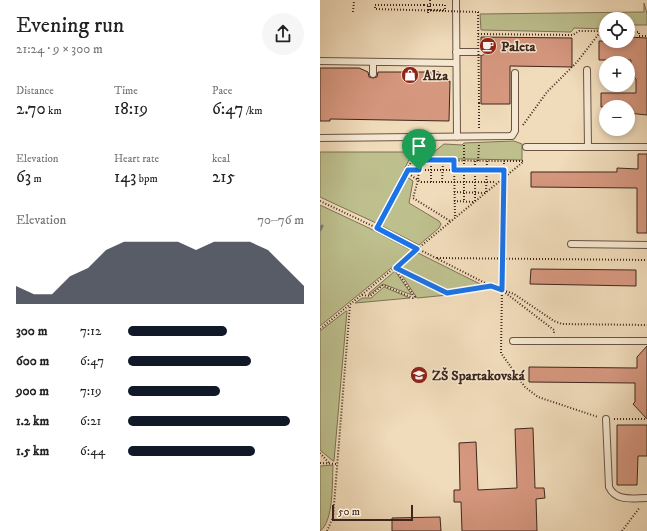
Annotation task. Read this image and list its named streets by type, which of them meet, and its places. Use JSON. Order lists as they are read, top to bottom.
{
  "places": {
    "cafe": ["Paleta"],
    "shop": ["Alza"],
    "school or university": ["ZŠ Spartakovská"]
  },
  "scale_bar": "50 m",
  "page": {
    "heading": ["Evening run", "21:24 · 9 × 300 m"],
    "map_buttons": ["+", "−"],
    "stats": [
      ["Distance", "2.70 km"],
      ["Time", "18:19"],
      ["Pace", "6:47 /km"],
      ["Elevation", "63 m"],
      ["Heart rate", "143 bpm"],
      ["kcal", "215"]
    ],
    "chart": ["Elevation", "70–76 m"],
    "list": [
      {
        "name": "300 m",
        "note": "7:12"
      },
      {
        "name": "600 m",
        "note": "6:47"
      },
      {
        "name": "900 m",
        "note": "7:19"
      },
      {
        "name": "1.2 km",
        "note": "6:21"
      },
      {
        "name": "1.5 km",
        "note": "6:44"
      }
    ],
    "scale": "50 m"
  }
}
